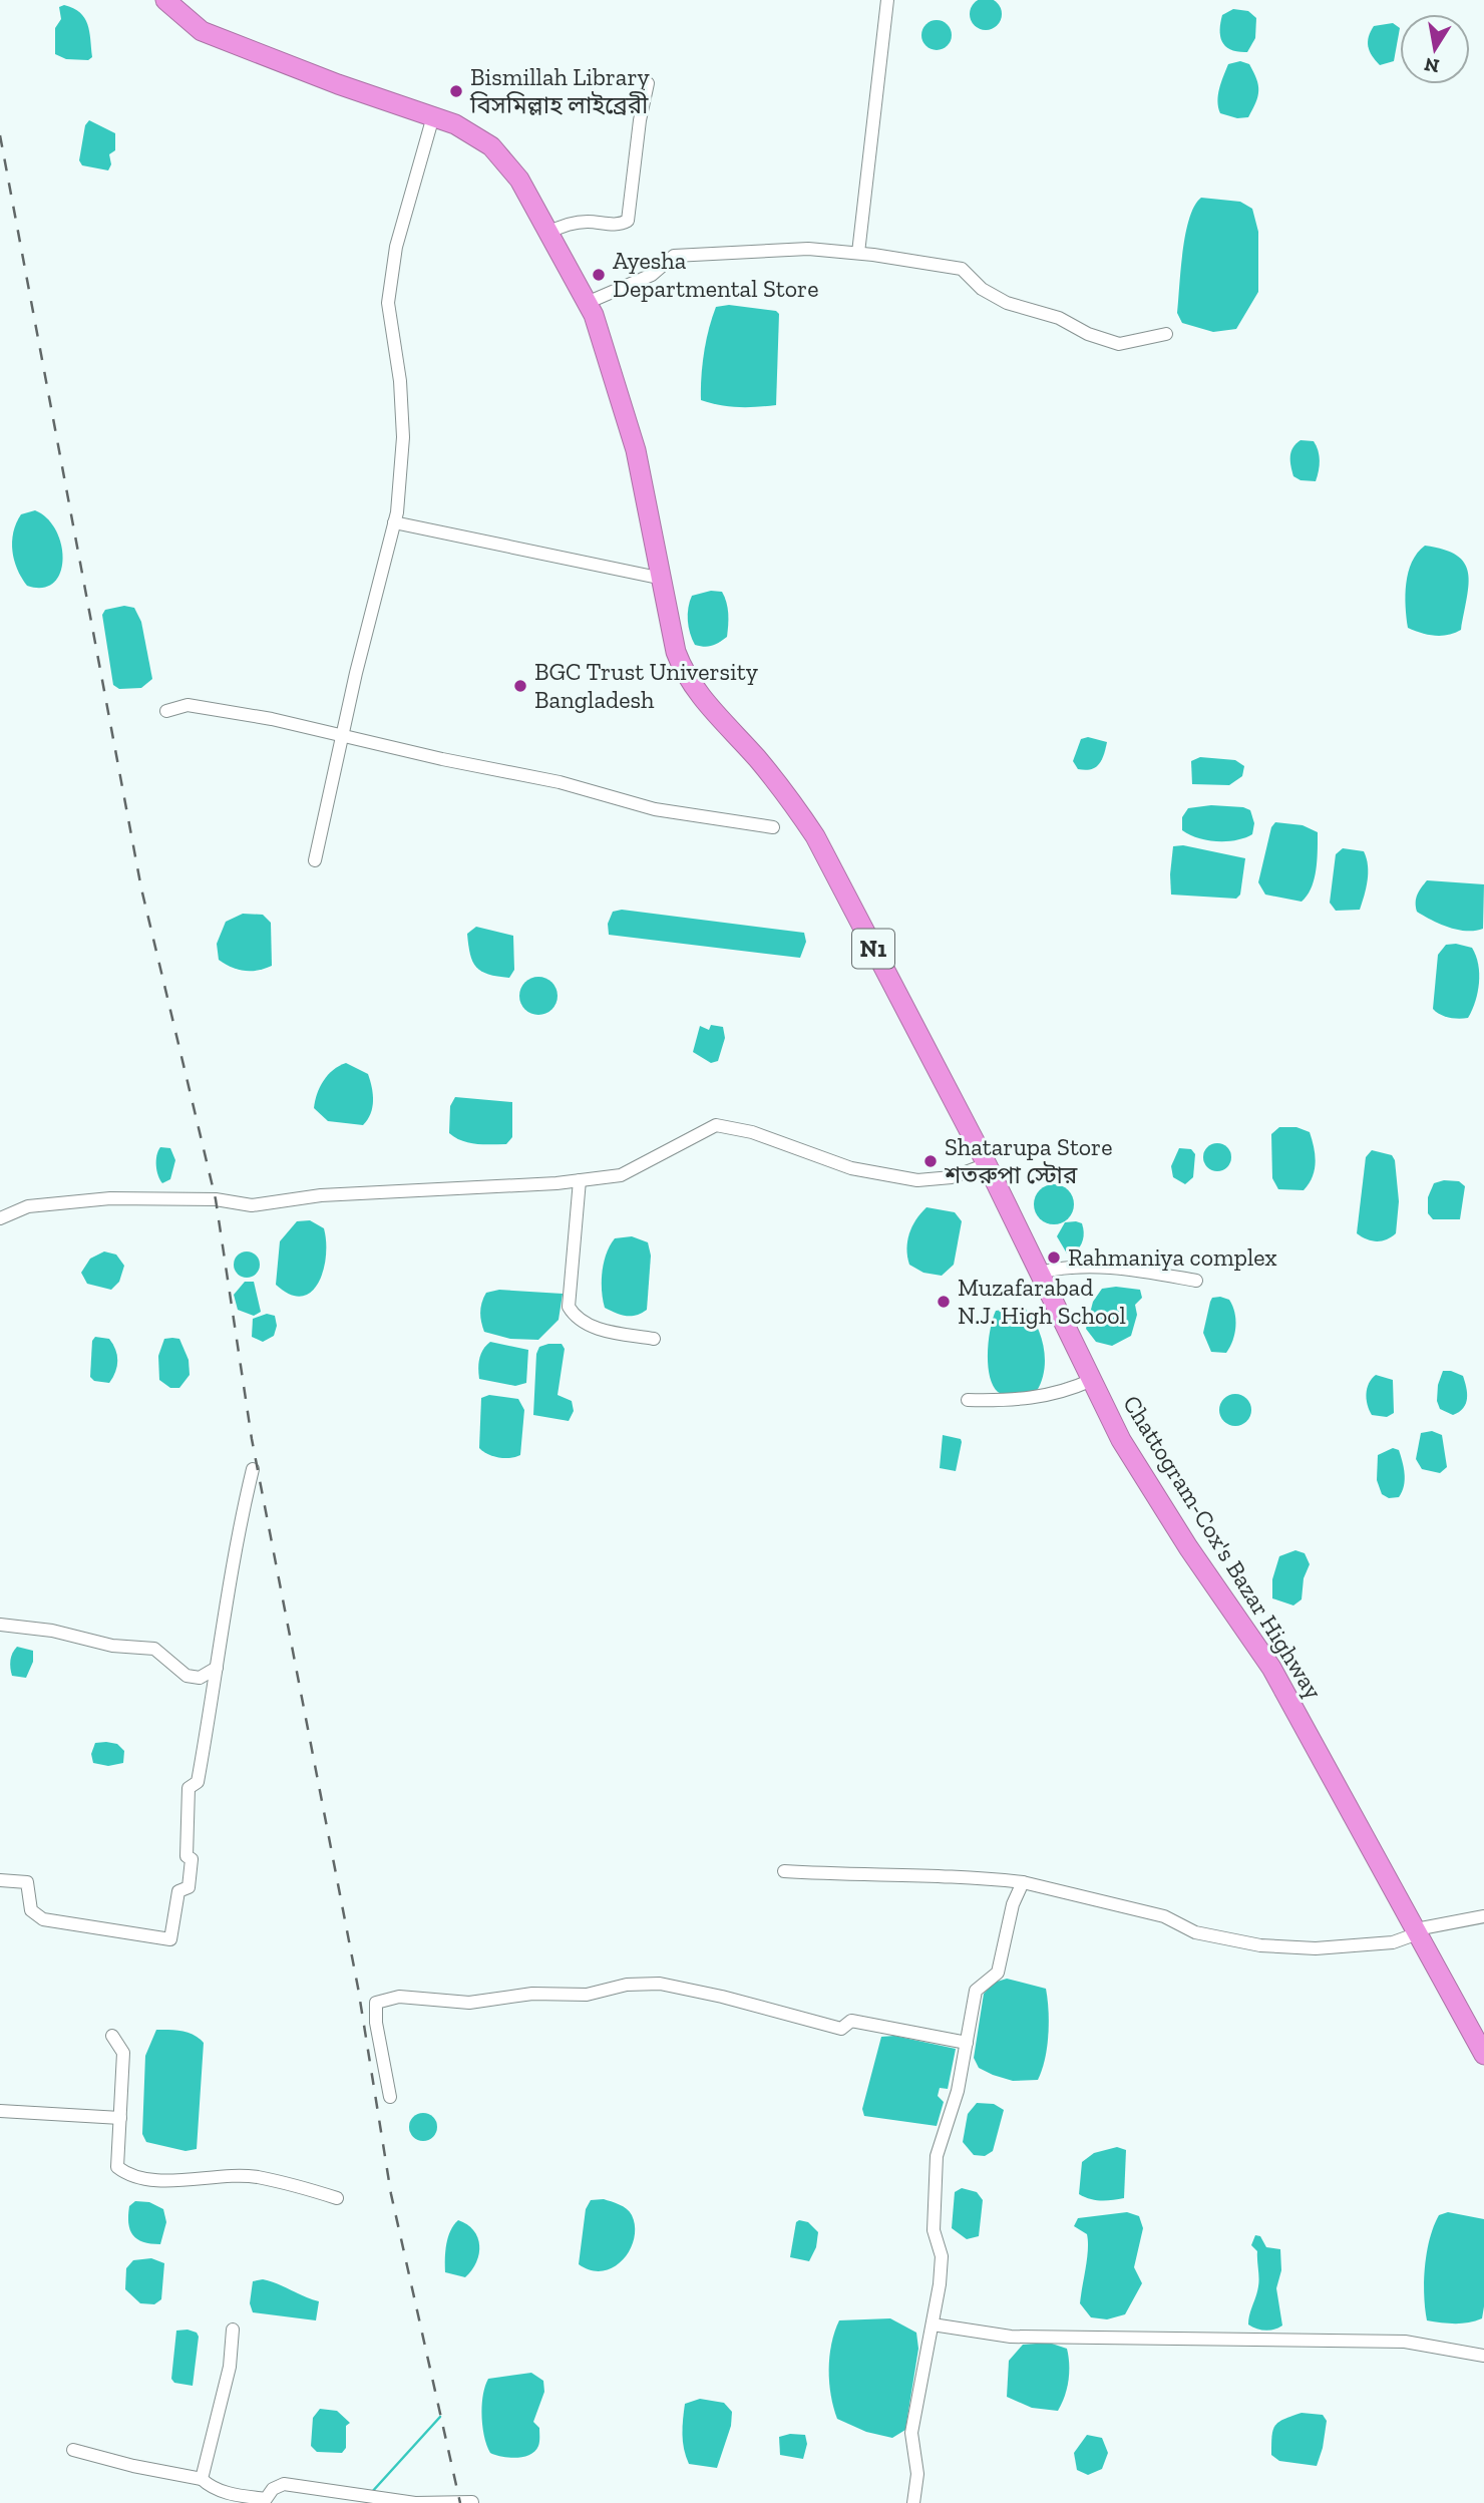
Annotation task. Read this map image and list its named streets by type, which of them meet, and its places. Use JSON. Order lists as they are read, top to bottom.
{
  "streets": {
    "highway": ["N1", "Chattogram-Cox's Bazar Highway"]
  },
  "places": [
    "Bismillah Library বিসমিল্লাহ লাইব্রেরী",
    "Ayesha Departmental Store",
    "BGC Trust University Bangladesh",
    "Shatarupa Store শতরুপা স্টোর",
    "Rahmaniya complex",
    "Muzafarabad N.J. High School"
  ],
  "north": "bottom"
}
